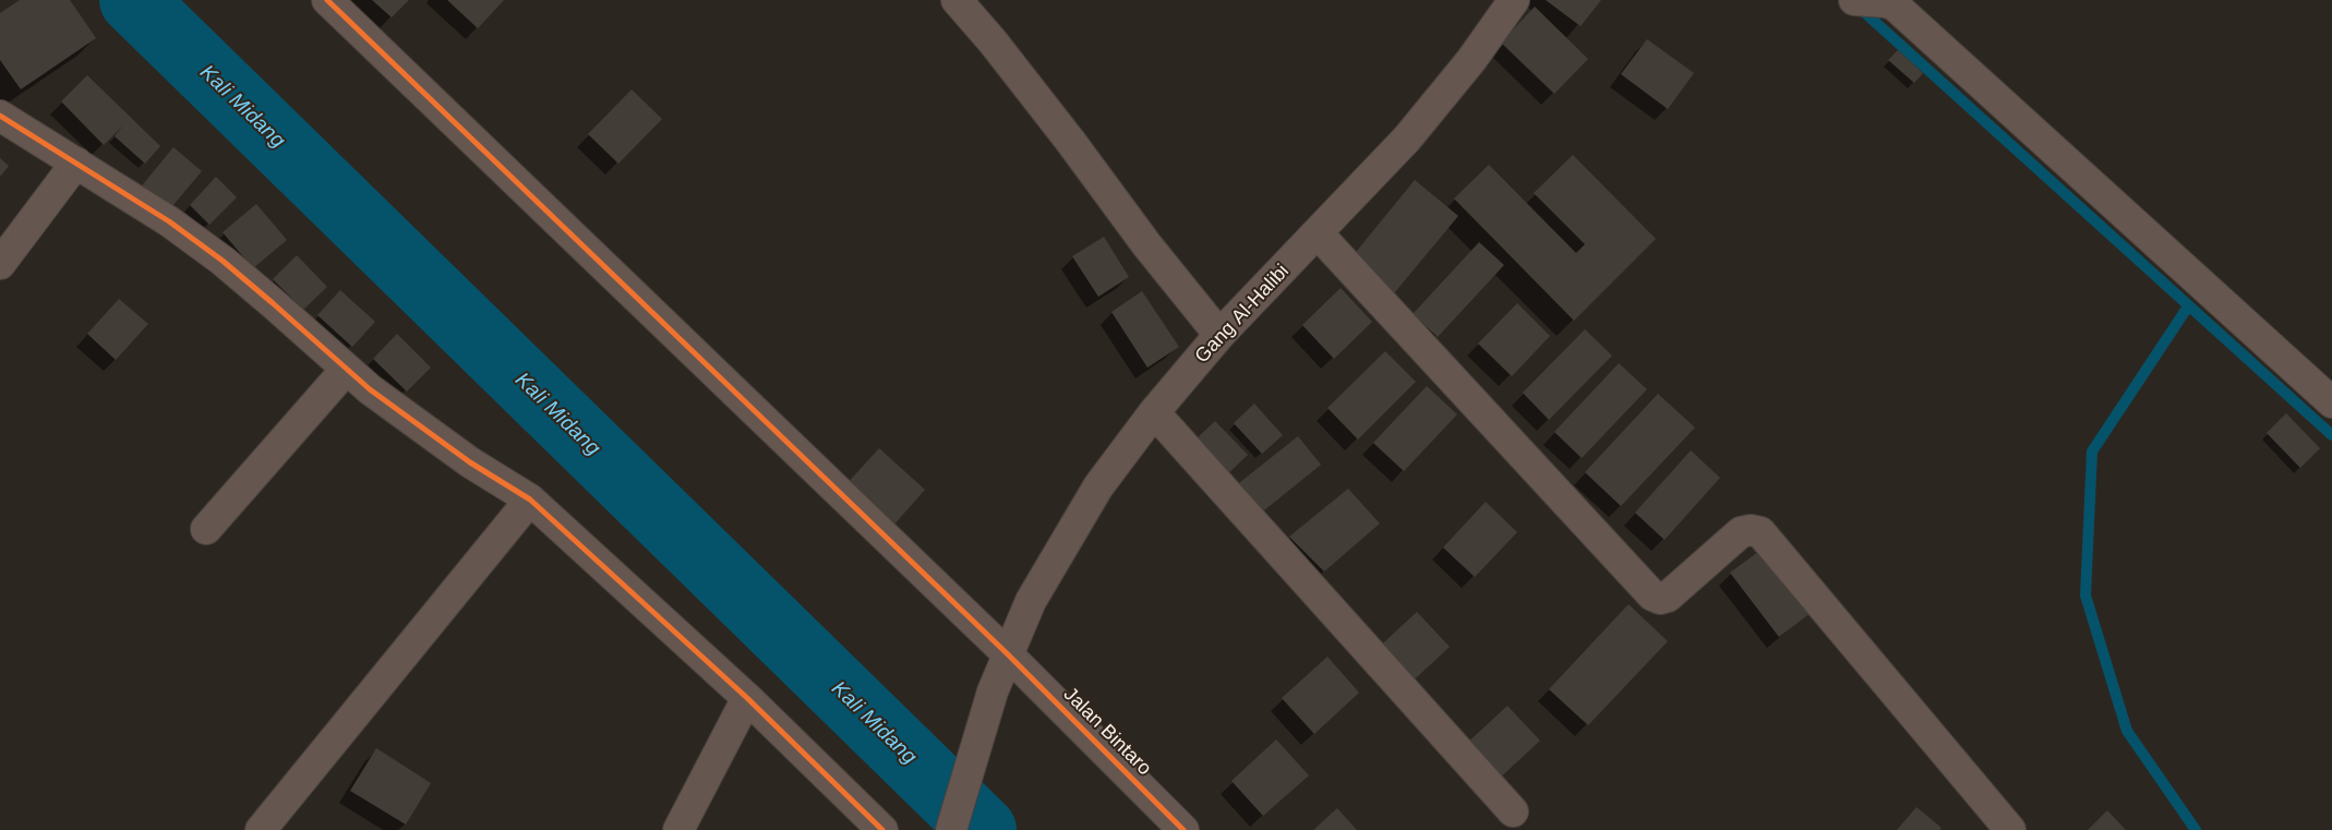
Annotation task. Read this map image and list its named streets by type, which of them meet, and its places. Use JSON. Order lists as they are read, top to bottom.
{
  "streets": {
    "street": ["Gang Al-Halibi", "Jalan Bintaro"]
  },
  "crossings": [
    ["Gang Al-Halibi", "Jalan Bintaro"]
  ],
  "water": ["Kali Midang"]
}
